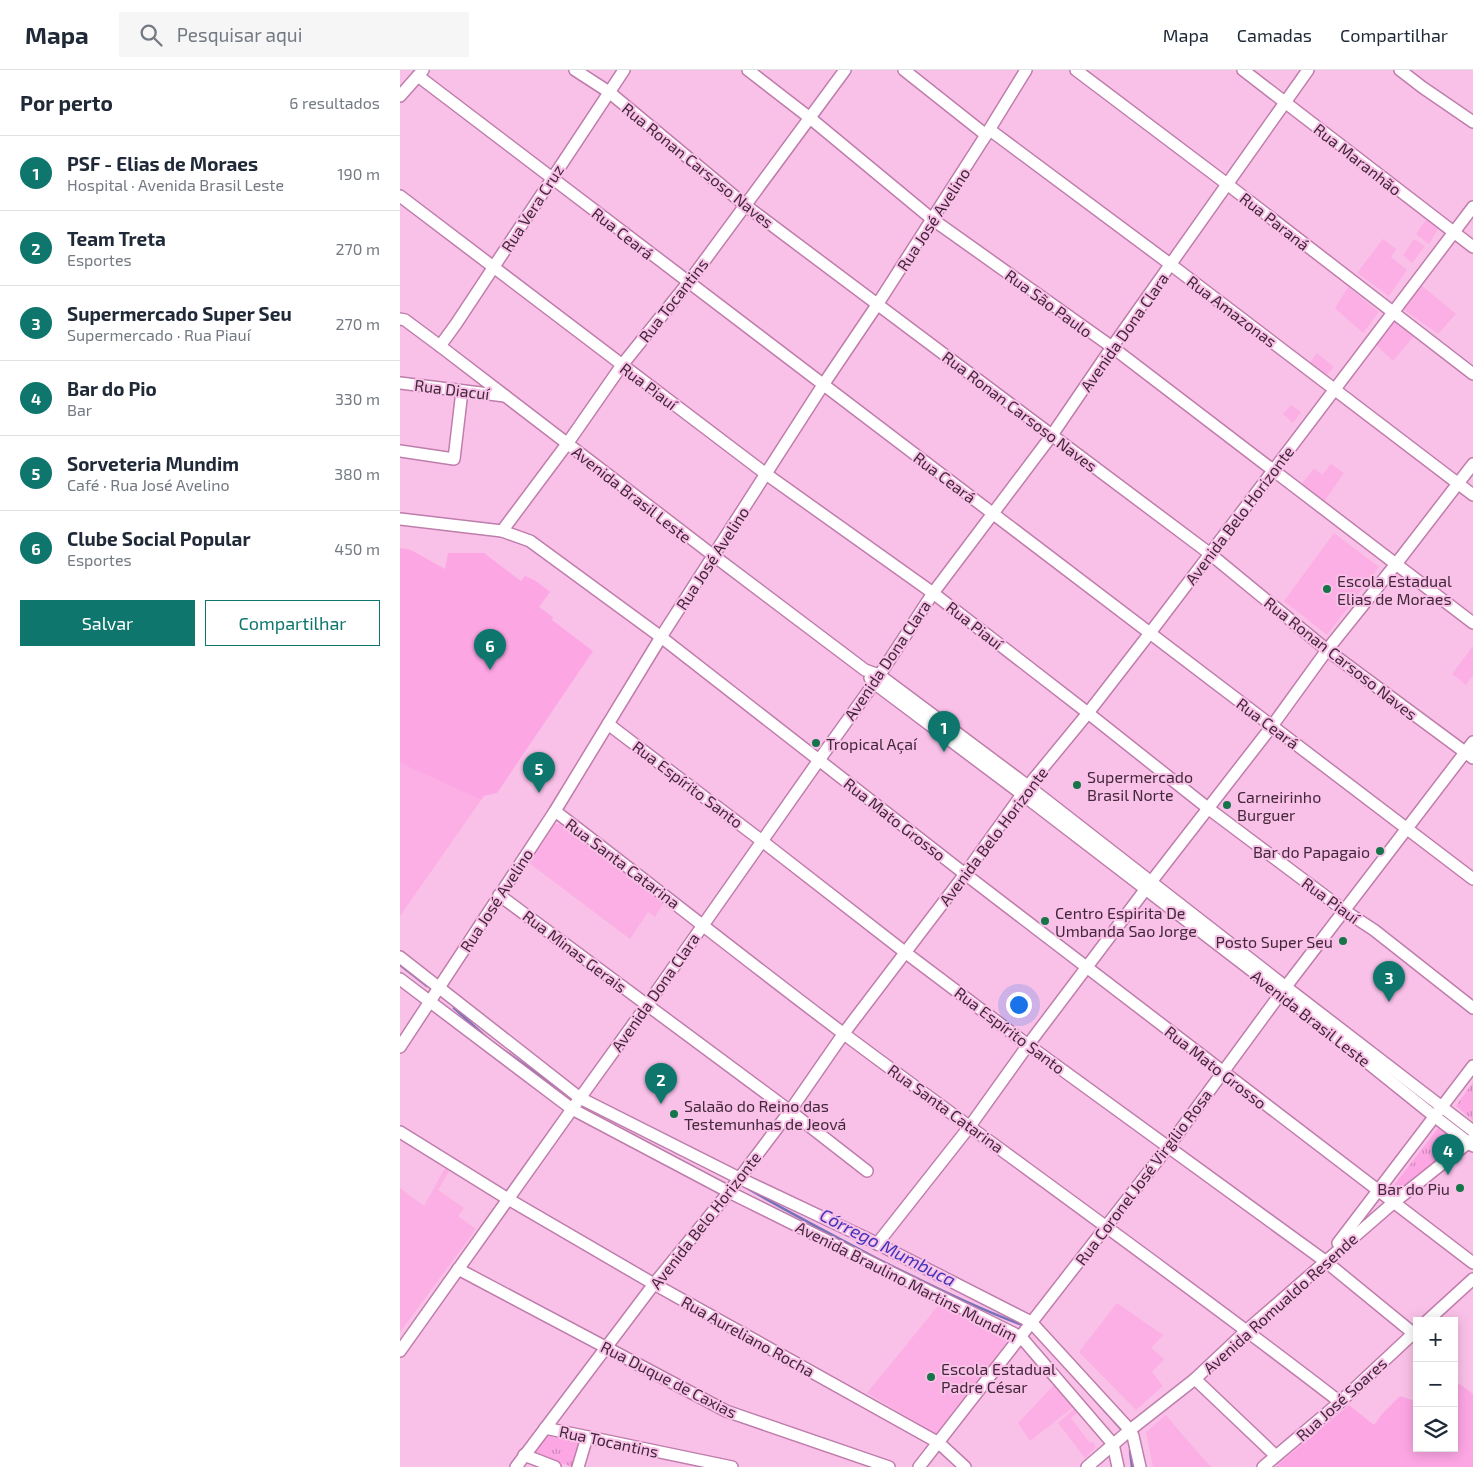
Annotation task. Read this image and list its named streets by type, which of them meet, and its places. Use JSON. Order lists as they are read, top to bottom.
{
  "streets": {
    "street": [
      "Rua Maranhão",
      "Rua Ronan Carsoso Naves",
      "Rua Vera Cruz",
      "Rua José Avelino",
      "Rua Paraná",
      "Rua Ceará",
      "Rua Tocantins",
      "Rua São Paulo",
      "Rua Amazonas",
      "Avenida Dona Clara",
      "Rua Piauí",
      "Rua Diacuí",
      "Avenida Brasil Leste",
      "Avenida Belo Horizonte",
      "Rua Espírito Santo",
      "Rua Mato Grosso",
      "Rua Santa Catarina",
      "Rua Minas Gerais",
      "Rua Coronel José Virgílio Rosa",
      "Avenida Braulino Martins Mundim",
      "Avenida Romualdo Resende",
      "Rua Aureliano Rocha",
      "Rua Duque de Caxias",
      "Rua José Soares"
    ]
  },
  "crossings": [
    ["Rua Maranhão", "Avenida Dona Clara"],
    ["Rua Maranhão", "Avenida Belo Horizonte"],
    ["Rua Ronan Carsoso Naves", "Rua Vera Cruz"],
    ["Rua Ronan Carsoso Naves", "Rua José Avelino"],
    ["Rua Ronan Carsoso Naves", "Rua Tocantins"],
    ["Rua Ronan Carsoso Naves", "Avenida Dona Clara"],
    ["Rua Ronan Carsoso Naves", "Avenida Belo Horizonte"],
    ["Rua Ronan Carsoso Naves", "Rua Coronel José Virgílio Rosa"],
    ["Rua Vera Cruz", "Rua Ceará"],
    ["Rua Vera Cruz", "Rua Piauí"],
    ["Rua Vera Cruz", "Avenida Brasil Leste"],
    ["Rua José Avelino", "Rua Ceará"],
    ["Rua José Avelino", "Rua São Paulo"],
    ["Rua José Avelino", "Rua Amazonas"],
    ["Rua José Avelino", "Rua Piauí"],
    ["Rua José Avelino", "Avenida Brasil Leste"],
    ["Rua José Avelino", "Rua Espírito Santo"],
    ["Rua José Avelino", "Rua Mato Grosso"],
    ["Rua José Avelino", "Rua Santa Catarina"],
    ["Rua José Avelino", "Rua Minas Gerais"],
    ["Rua José Avelino", "Avenida Braulino Martins Mundim"],
    ["Rua Paraná", "Avenida Dona Clara"],
    ["Rua Paraná", "Avenida Belo Horizonte"],
    ["Rua Ceará", "Rua Tocantins"],
    ["Rua Ceará", "Avenida Dona Clara"],
    ["Rua Ceará", "Avenida Belo Horizonte"],
    ["Rua Ceará", "Rua Coronel José Virgílio Rosa"],
    ["Rua Tocantins", "Rua São Paulo"],
    ["Rua Tocantins", "Rua Piauí"],
    ["Rua Tocantins", "Avenida Brasil Leste"],
    ["Rua Tocantins", "Avenida Belo Horizonte"],
    ["Rua Tocantins", "Rua Mato Grosso"],
    ["Rua São Paulo", "Avenida Dona Clara"],
    ["Rua São Paulo", "Avenida Belo Horizonte"],
    ["Rua Amazonas", "Avenida Dona Clara"],
    ["Rua Amazonas", "Avenida Belo Horizonte"],
    ["Avenida Dona Clara", "Rua Piauí"],
    ["Avenida Dona Clara", "Avenida Brasil Leste"],
    ["Avenida Dona Clara", "Rua Espírito Santo"],
    ["Avenida Dona Clara", "Rua Mato Grosso"],
    ["Avenida Dona Clara", "Rua Santa Catarina"],
    ["Avenida Dona Clara", "Rua Minas Gerais"],
    ["Avenida Dona Clara", "Avenida Braulino Martins Mundim"],
    ["Avenida Dona Clara", "Rua Aureliano Rocha"],
    ["Avenida Dona Clara", "Rua Duque de Caxias"],
    ["Rua Piauí", "Avenida Belo Horizonte"],
    ["Rua Piauí", "Rua Coronel José Virgílio Rosa"],
    ["Rua Diacuí", "Avenida Brasil Leste"],
    ["Avenida Brasil Leste", "Avenida Belo Horizonte"],
    ["Avenida Brasil Leste", "Rua Coronel José Virgílio Rosa"],
    ["Avenida Brasil Leste", "Avenida Romualdo Resende"],
    ["Avenida Belo Horizonte", "Rua Espírito Santo"],
    ["Avenida Belo Horizonte", "Rua Mato Grosso"],
    ["Avenida Belo Horizonte", "Rua Santa Catarina"],
    ["Avenida Belo Horizonte", "Rua Minas Gerais"],
    ["Avenida Belo Horizonte", "Avenida Braulino Martins Mundim"],
    ["Avenida Belo Horizonte", "Rua Aureliano Rocha"],
    ["Avenida Belo Horizonte", "Rua Duque de Caxias"],
    ["Rua Espírito Santo", "Rua Coronel José Virgílio Rosa"],
    ["Rua Espírito Santo", "Avenida Romualdo Resende"],
    ["Rua Mato Grosso", "Rua Coronel José Virgílio Rosa"],
    ["Rua Mato Grosso", "Avenida Romualdo Resende"],
    ["Rua Santa Catarina", "Rua Coronel José Virgílio Rosa"],
    ["Rua Santa Catarina", "Avenida Romualdo Resende"],
    ["Rua Santa Catarina", "Rua José Soares"],
    ["Rua Coronel José Virgílio Rosa", "Avenida Braulino Martins Mundim"],
    ["Rua Coronel José Virgílio Rosa", "Rua Aureliano Rocha"],
    ["Avenida Braulino Martins Mundim", "Avenida Romualdo Resende"]
  ],
  "water": ["Córrego Mumbuca"],
  "places": [
    "Escola Estadual Elias de Moraes",
    "Tropical Açaí",
    "Supermercado Brasil Norte",
    "Carneirinho Burguer",
    "Bar do Papagaio",
    "Centro Espirita De Umbanda Sao Jorge",
    "Posto Super Seu",
    "Salaão do Reino das Testemunhas de Jeová",
    "Bar do Piu",
    "Escola Estadual Padre César"
  ],
  "page": {
    "header": "Mapa",
    "search": "Pesquisar aqui",
    "nav": ["Mapa", "Camadas", "Compartilhar"],
    "heading": ["Por perto", "6 resultados"],
    "list": [
      {
        "mark": "1",
        "name": "PSF - Elias de Moraes",
        "note": "Hospital · Avenida Brasil Leste",
        "value": "190 m"
      },
      {
        "mark": "2",
        "name": "Team Treta",
        "note": "Esportes",
        "value": "270 m"
      },
      {
        "mark": "3",
        "name": "Supermercado Super Seu",
        "note": "Supermercado · Rua Piauí",
        "value": "270 m"
      },
      {
        "mark": "4",
        "name": "Bar do Pio",
        "note": "Bar",
        "value": "330 m"
      },
      {
        "mark": "5",
        "name": "Sorveteria Mundim",
        "note": "Café · Rua José Avelino",
        "value": "380 m"
      },
      {
        "mark": "6",
        "name": "Clube Social Popular",
        "note": "Esportes",
        "value": "450 m"
      }
    ],
    "buttons": ["Salvar", "Compartilhar"],
    "pins": [
      "6",
      "1",
      "5",
      "3",
      "2",
      "4"
    ],
    "map_buttons": ["+", "−"]
  }
}
